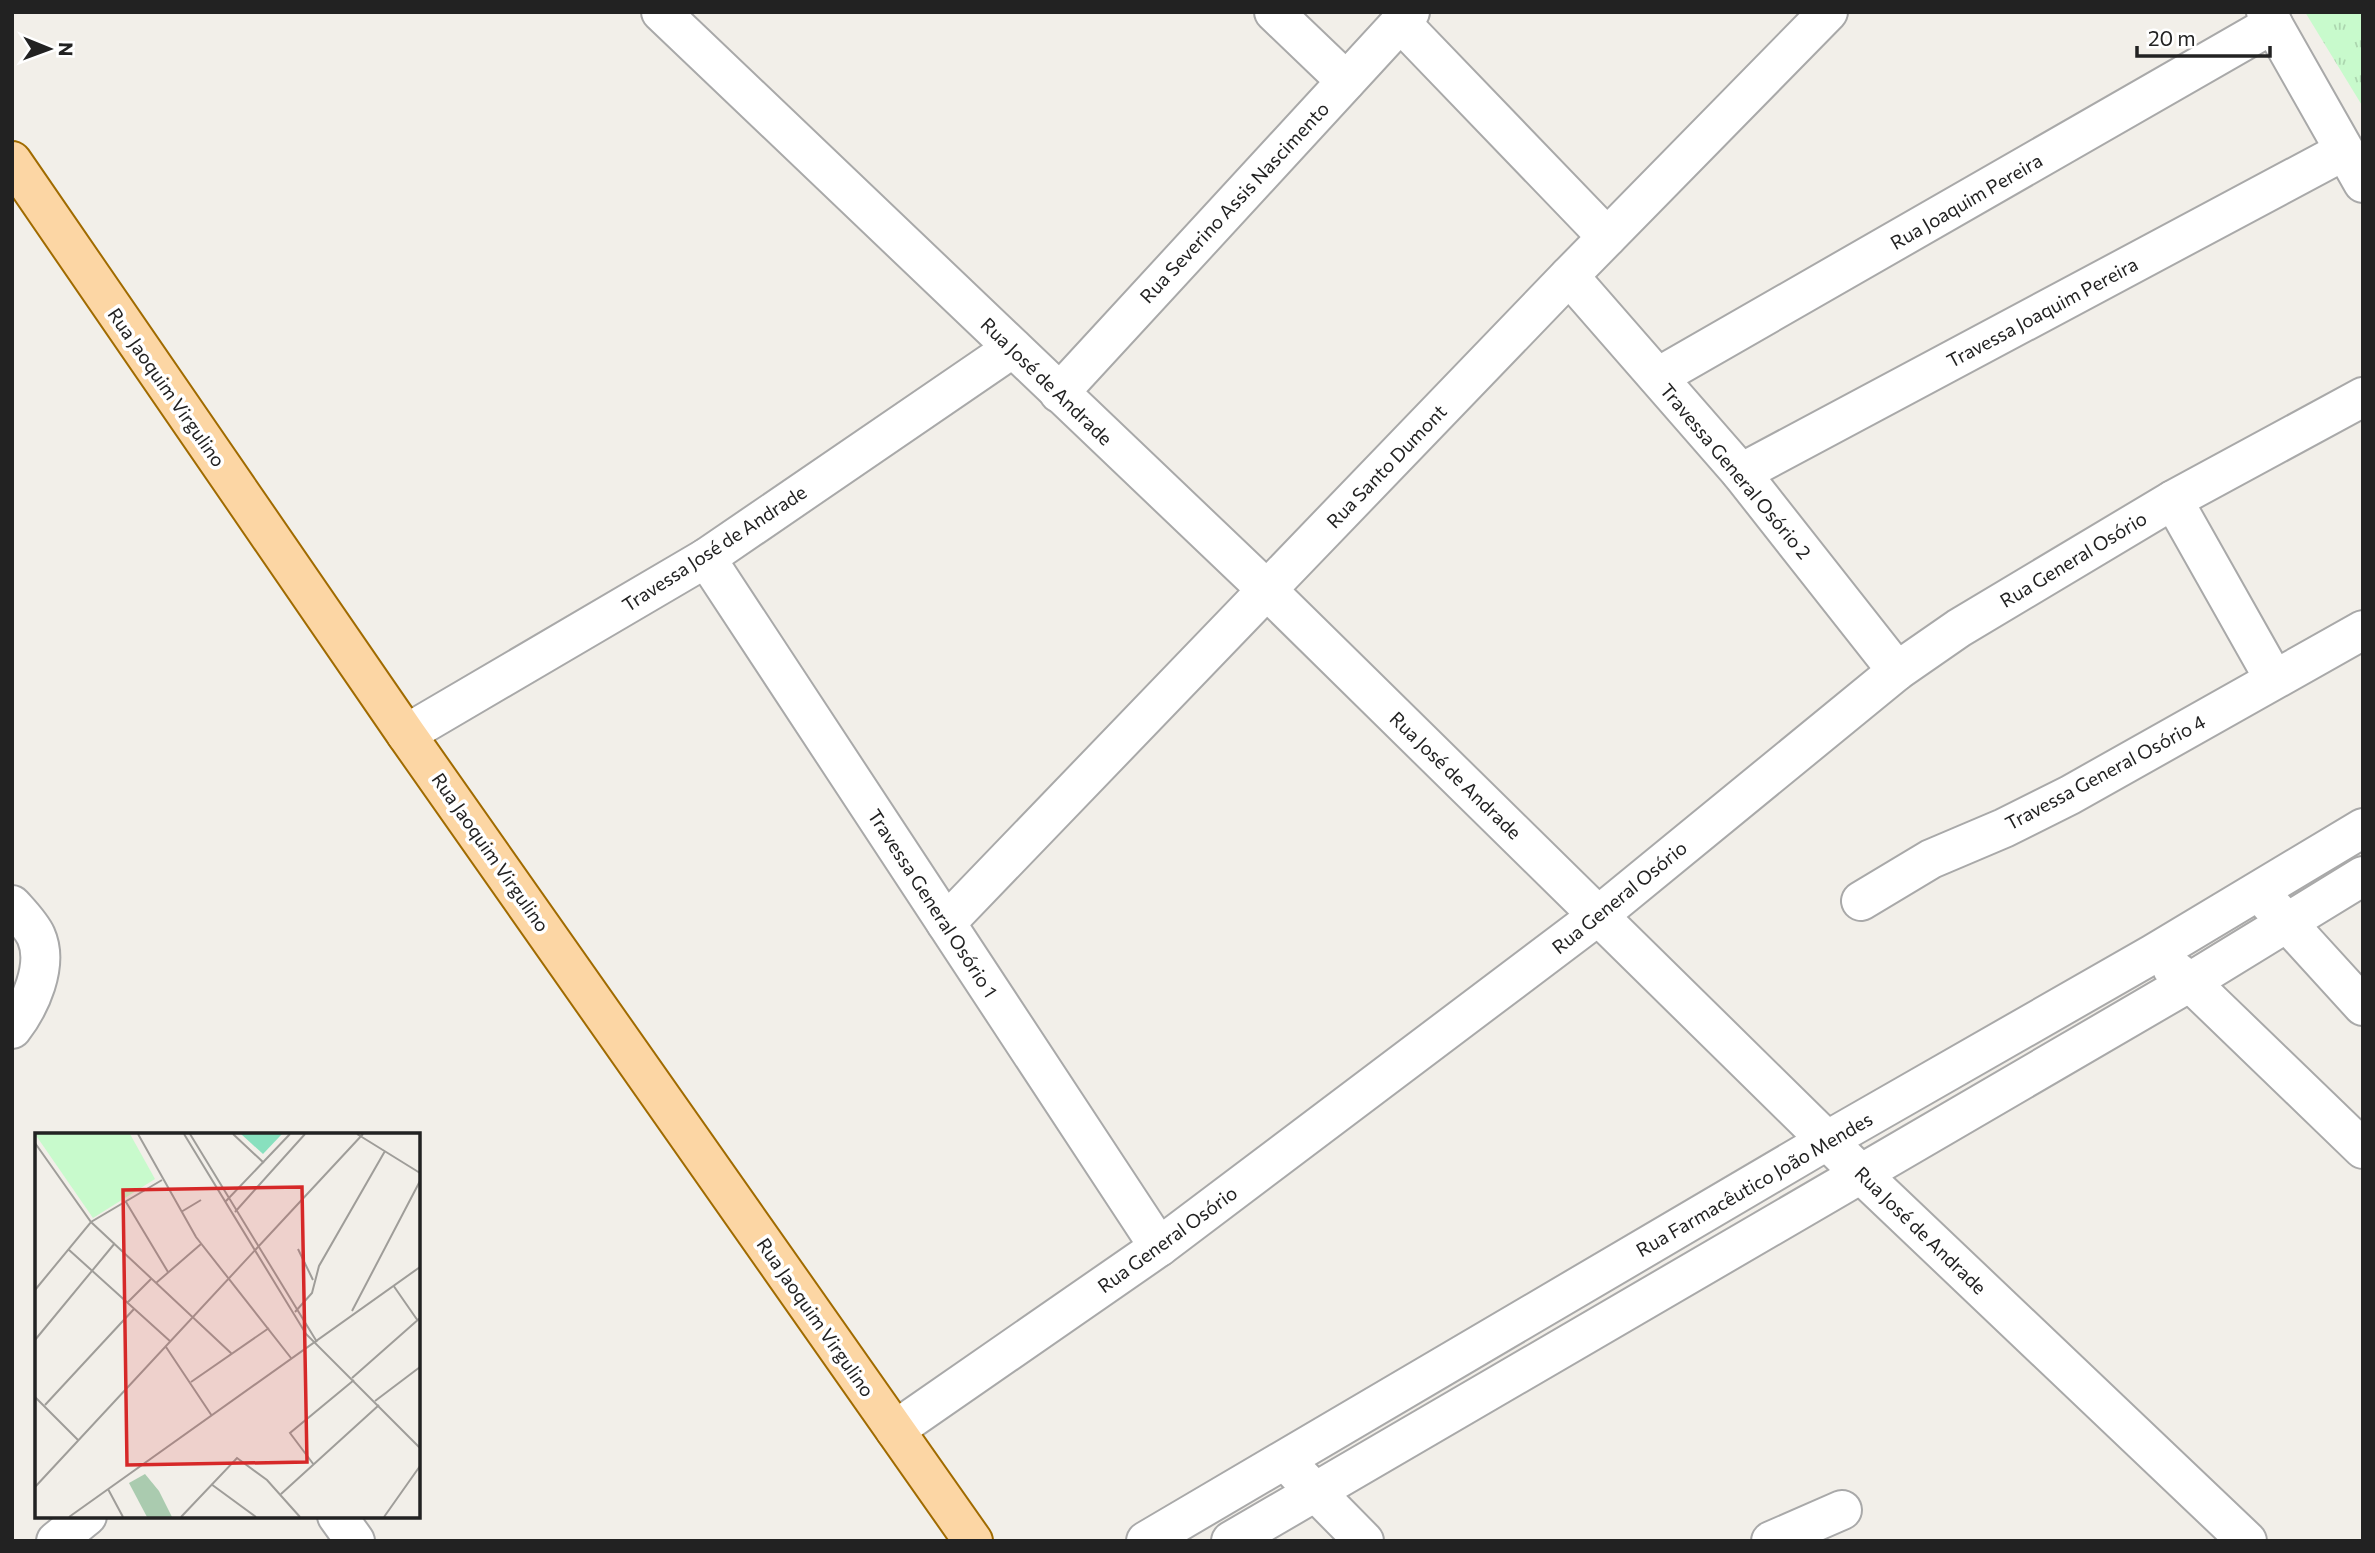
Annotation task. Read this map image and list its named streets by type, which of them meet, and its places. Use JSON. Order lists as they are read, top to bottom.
{
  "streets": {
    "main road": ["Rua Jaoquim Virgulino"],
    "street": [
      "Rua Joaquim Pereira",
      "Rua Severino Assis Nascimento",
      "Travessa Joaquim Pereira",
      "Rua José de Andrade",
      "Rua Santo Dumont",
      "Travessa General Osório 2",
      "Travessa José de Andrade",
      "Rua General Osório",
      "Travessa General Osório 4",
      "Travessa General Osório 1",
      "Rua Farmacêutico João Mendes"
    ]
  },
  "crossings": [
    ["Rua Joaquim Pereira", "Travessa General Osório 2"],
    ["Rua Severino Assis Nascimento", "Rua José de Andrade"],
    ["Travessa Joaquim Pereira", "Travessa General Osório 2"],
    ["Rua José de Andrade", "Rua Santo Dumont"],
    ["Rua José de Andrade", "Travessa José de Andrade"],
    ["Rua José de Andrade", "Rua General Osório"],
    ["Rua José de Andrade", "Rua Farmacêutico João Mendes"],
    ["Rua Jaoquim Virgulino", "Travessa José de Andrade"],
    ["Rua Jaoquim Virgulino", "Rua General Osório"],
    ["Rua Santo Dumont", "Travessa General Osório 2"],
    ["Rua Santo Dumont", "Travessa General Osório 1"],
    ["Travessa General Osório 2", "Rua General Osório"],
    ["Travessa José de Andrade", "Travessa General Osório 1"],
    ["Rua General Osório", "Travessa General Osório 1"]
  ],
  "scale_bar": "20 m",
  "north": "right"
}
